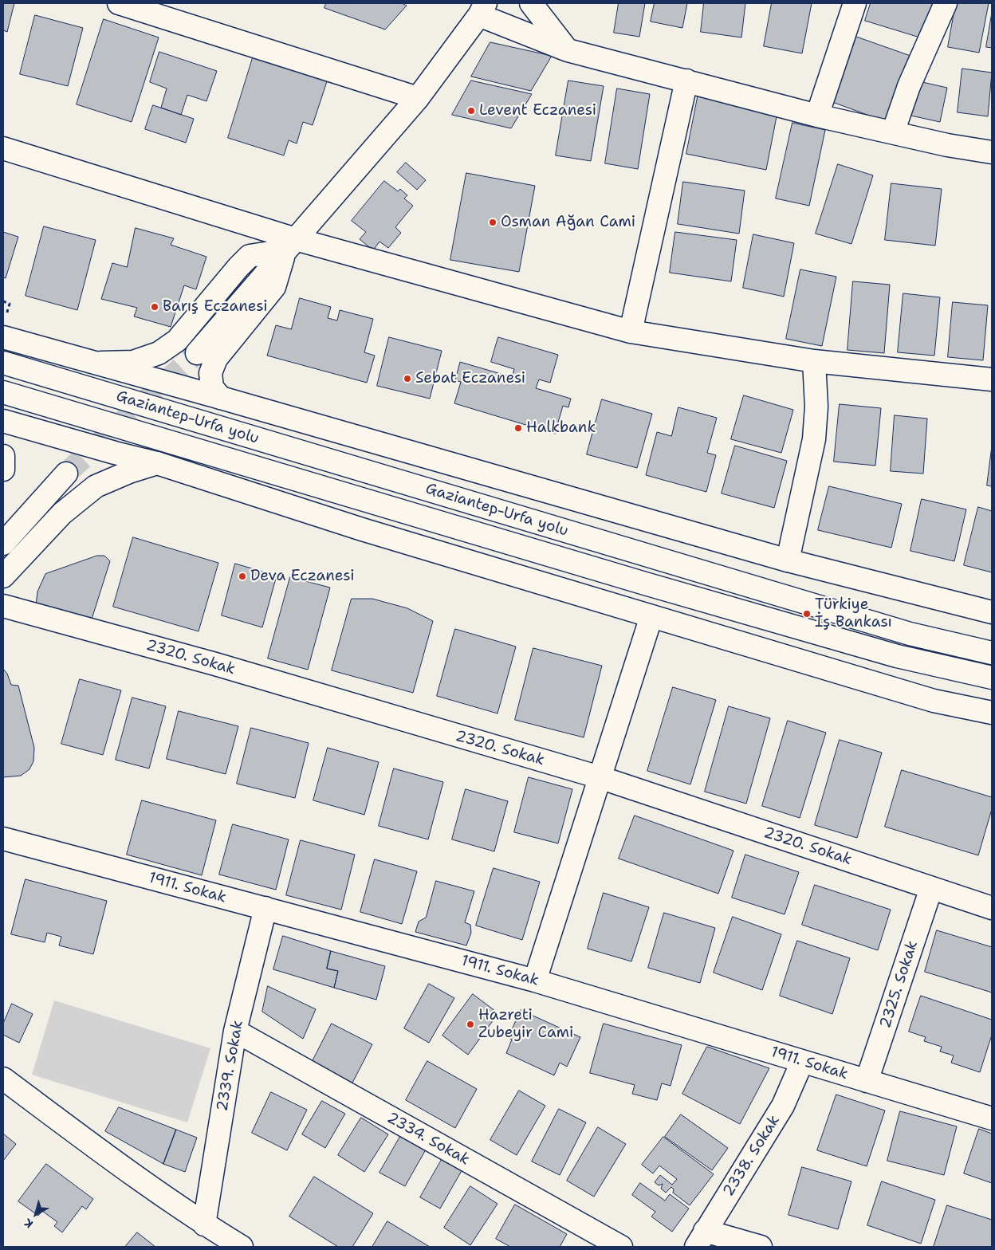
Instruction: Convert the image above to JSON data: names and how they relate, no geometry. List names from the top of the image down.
{
  "streets": {
    "main road": [
      "Gaziantep-Urfa yolu",
      "2320. Sokak",
      "1911. Sokak",
      "2325. Sokak",
      "2339. Sokak",
      "2334. Sokak",
      "2338. Sokak"
    ]
  },
  "crossings": [
    ["2320. Sokak", "2325. Sokak"],
    ["1911. Sokak", "2325. Sokak"],
    ["1911. Sokak", "2339. Sokak"],
    ["1911. Sokak", "2338. Sokak"],
    ["2339. Sokak", "2334. Sokak"]
  ],
  "places": [
    "Levent Eczanesi",
    "Osman Ağan Cami",
    "Barış Eczanesi",
    "Sebat Eczanesi",
    "Halkbank",
    "Deva Eczanesi",
    "Türkiye İş Bankası",
    "Hazreti Zubeyir Cami"
  ],
  "north": "bottom left"
}
